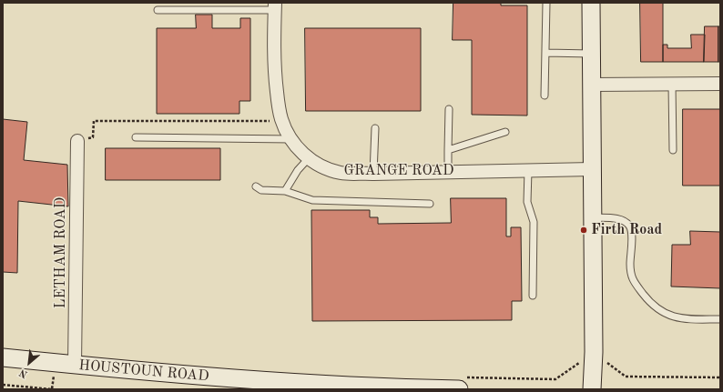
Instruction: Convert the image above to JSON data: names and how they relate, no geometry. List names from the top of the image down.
{
  "streets": {
    "street": ["GRANGE ROAD", "LETHAM ROAD", "HOUSTOUN ROAD"]
  },
  "crossings": [
    ["LETHAM ROAD", "HOUSTOUN ROAD"]
  ],
  "places": ["Firth Road"],
  "north": "bottom left"
}
